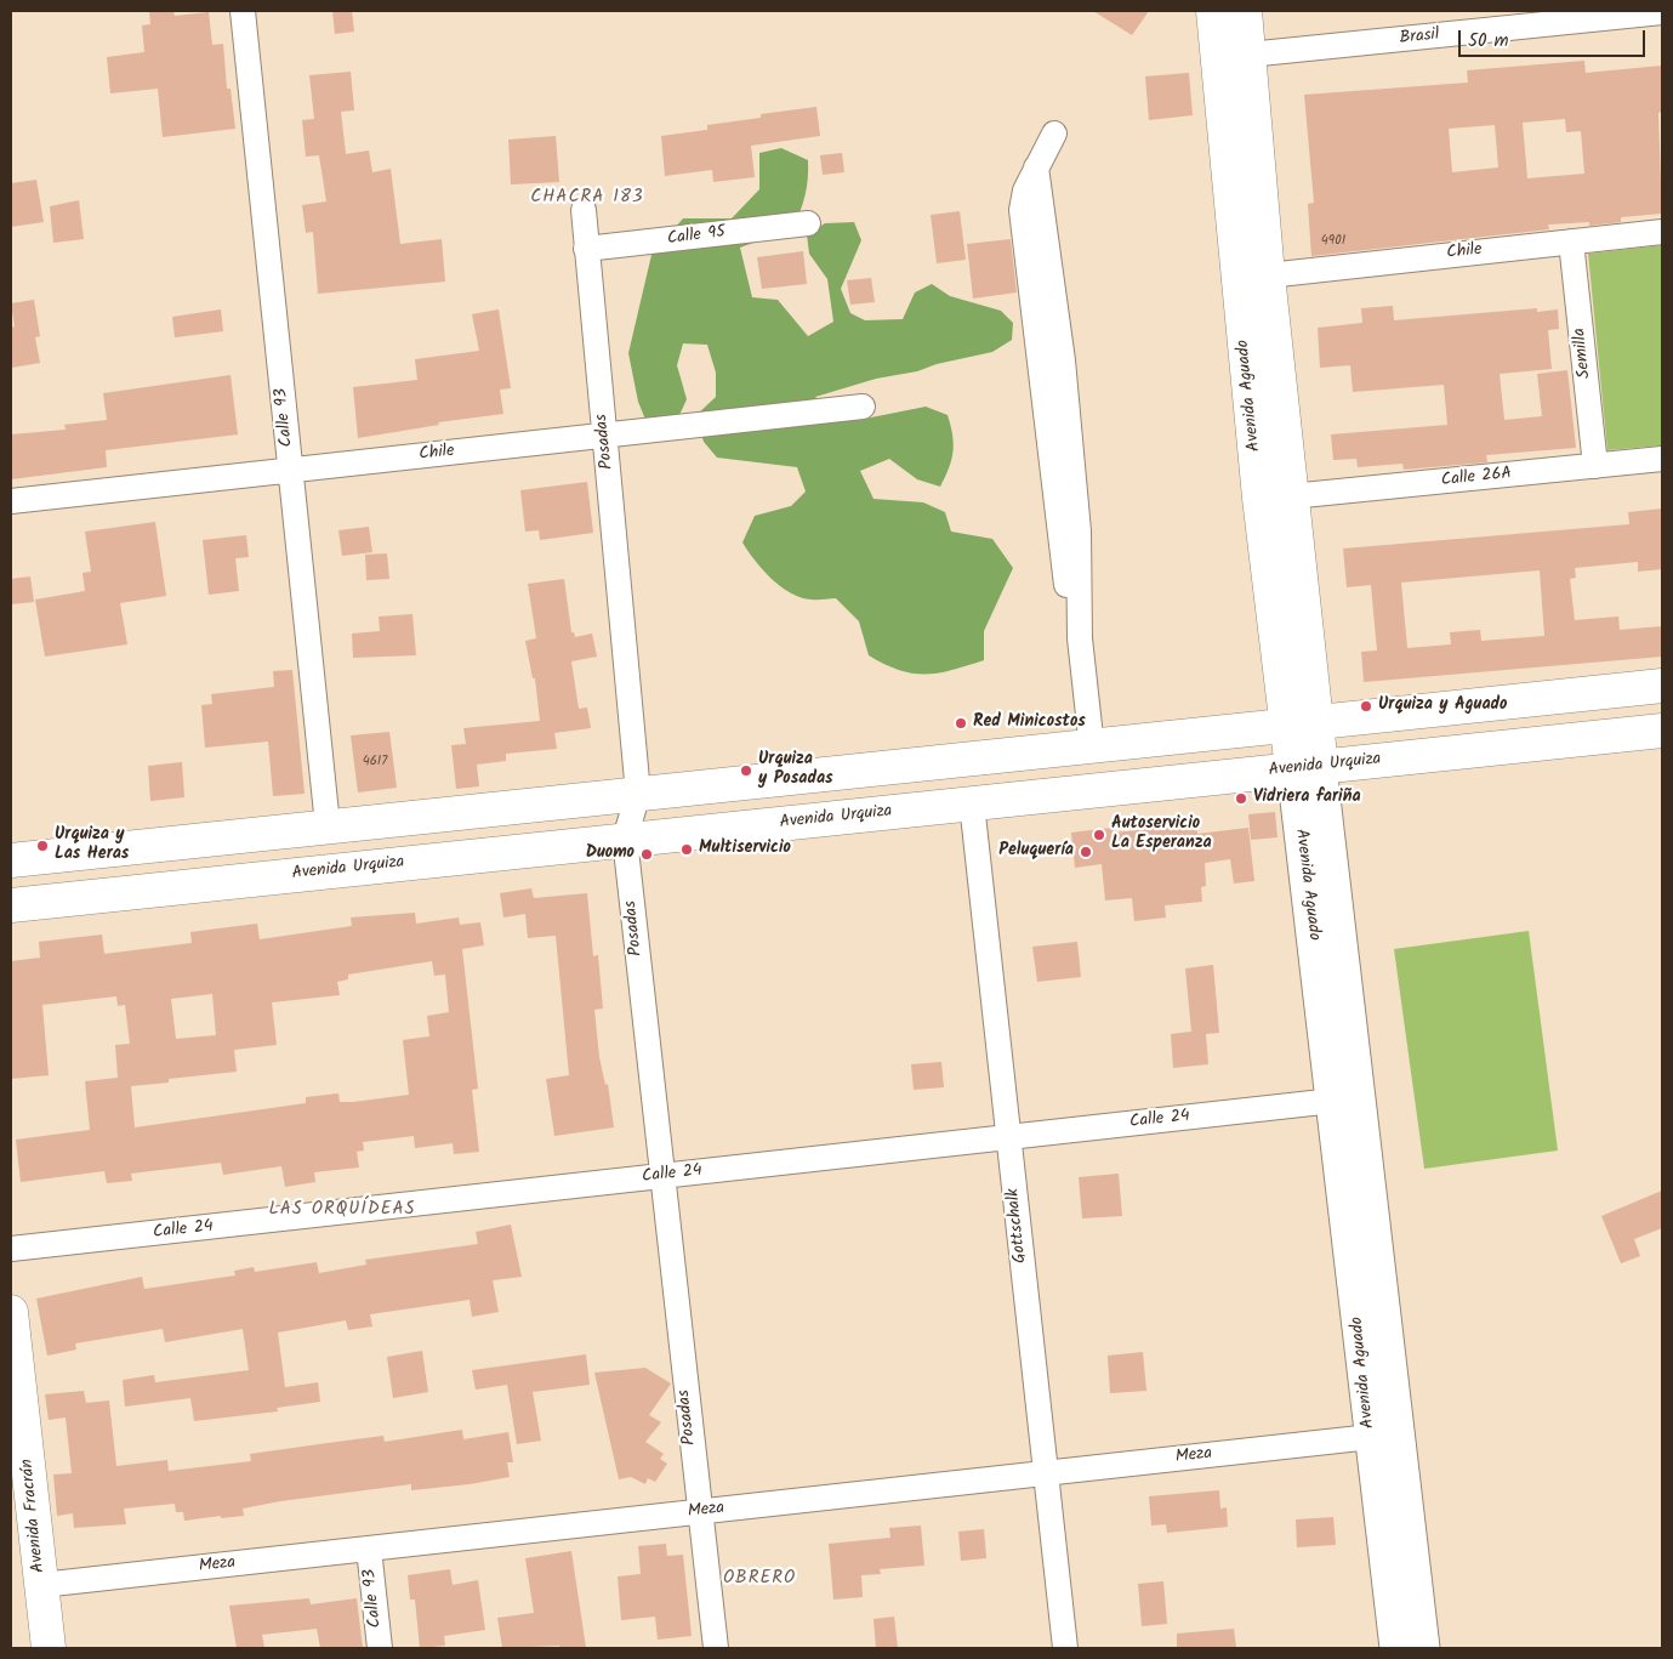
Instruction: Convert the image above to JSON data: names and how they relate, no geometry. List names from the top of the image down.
{
  "streets": {
    "main road": ["Avenida Aguado", "Avenida Urquiza", "Avenida Fracrán"],
    "street": [
      "Brasil",
      "Calle 95",
      "Chile",
      "Semilla",
      "Calle 93",
      "Posadas",
      "Calle 26A",
      "Calle 24",
      "Gottschalk",
      "Meza"
    ]
  },
  "crossings": [
    ["Brasil", "Avenida Aguado"],
    ["Calle 95", "Posadas"],
    ["Chile", "Semilla"],
    ["Chile", "Avenida Aguado"],
    ["Chile", "Calle 93"],
    ["Chile", "Posadas"],
    ["Semilla", "Calle 26A"],
    ["Avenida Aguado", "Calle 26A"],
    ["Avenida Aguado", "Avenida Urquiza"],
    ["Avenida Aguado", "Calle 24"],
    ["Avenida Aguado", "Meza"],
    ["Calle 93", "Meza"],
    ["Posadas", "Avenida Urquiza"],
    ["Posadas", "Calle 24"],
    ["Posadas", "Meza"],
    ["Avenida Urquiza", "Gottschalk"],
    ["Calle 24", "Gottschalk"],
    ["Gottschalk", "Meza"],
    ["Meza", "Avenida Fracrán"]
  ],
  "districts": ["CHACRA 183", "LAS ORQUÍDEAS", "OBRERO"],
  "places": [
    "Urquiza y Aguado",
    "Red Minicostos",
    "Urquiza y Posadas",
    "Vidriera fariña",
    "Autoservicio La Esperanza",
    "Urquiza y Las Heras",
    "Multiservicio",
    "Peluquería",
    "Duomo"
  ],
  "house_numbers": ["4901", "4617"],
  "scale_bar": "50 m"
}
